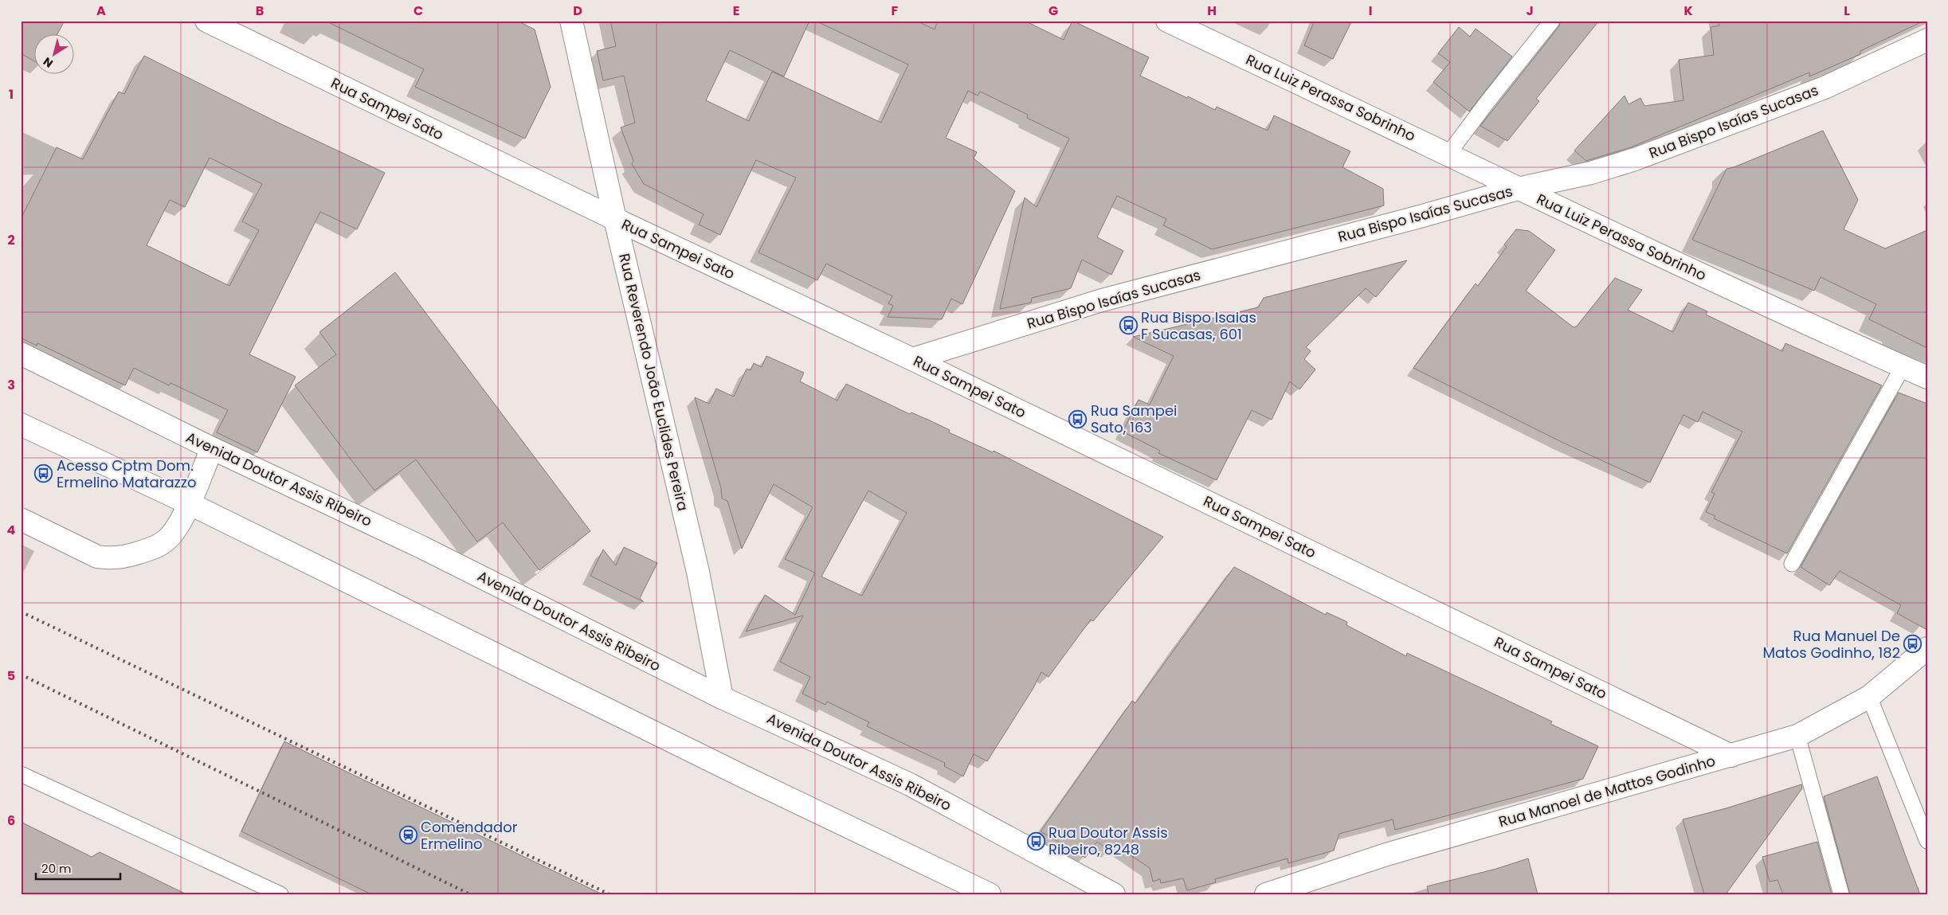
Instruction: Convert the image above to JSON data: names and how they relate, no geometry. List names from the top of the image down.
{
  "streets": {
    "street": [
      "Rua Luiz Perassa Sobrinho",
      "Rua Sampei Sato",
      "Rua Bispo Isaías Sucasas",
      "Rua Reverendo João Euclides Pereira",
      "Avenida Doutor Assis Ribeiro",
      "Rua Manoel de Mattos Godinho"
    ]
  },
  "crossings": [
    ["Rua Luiz Perassa Sobrinho", "Rua Bispo Isaías Sucasas"],
    ["Rua Sampei Sato", "Rua Bispo Isaías Sucasas"],
    ["Rua Sampei Sato", "Rua Reverendo João Euclides Pereira"],
    ["Rua Sampei Sato", "Rua Manoel de Mattos Godinho"],
    ["Rua Reverendo João Euclides Pereira", "Avenida Doutor Assis Ribeiro"]
  ],
  "places": {
    "bus stop": [
      "Rua Bispo Isaias F Sucasas, 601",
      "Rua Sampei Sato, 163",
      "Acesso Cptm Dom. Ermelino Matarazzo",
      "Rua Manuel De Matos Godinho, 182",
      "Rua Doutor Assis Ribeiro, 8248"
    ],
    "station": ["Comendador Ermelino"]
  },
  "scale_bar": "20 m",
  "north": "bottom left",
  "grid": {
    "columns": [
      "A",
      "B",
      "C",
      "D",
      "E",
      "F",
      "G",
      "H",
      "I",
      "J",
      "K",
      "L"
    ],
    "rows": [
      "1",
      "2",
      "3",
      "4",
      "5",
      "6"
    ]
  }
}
